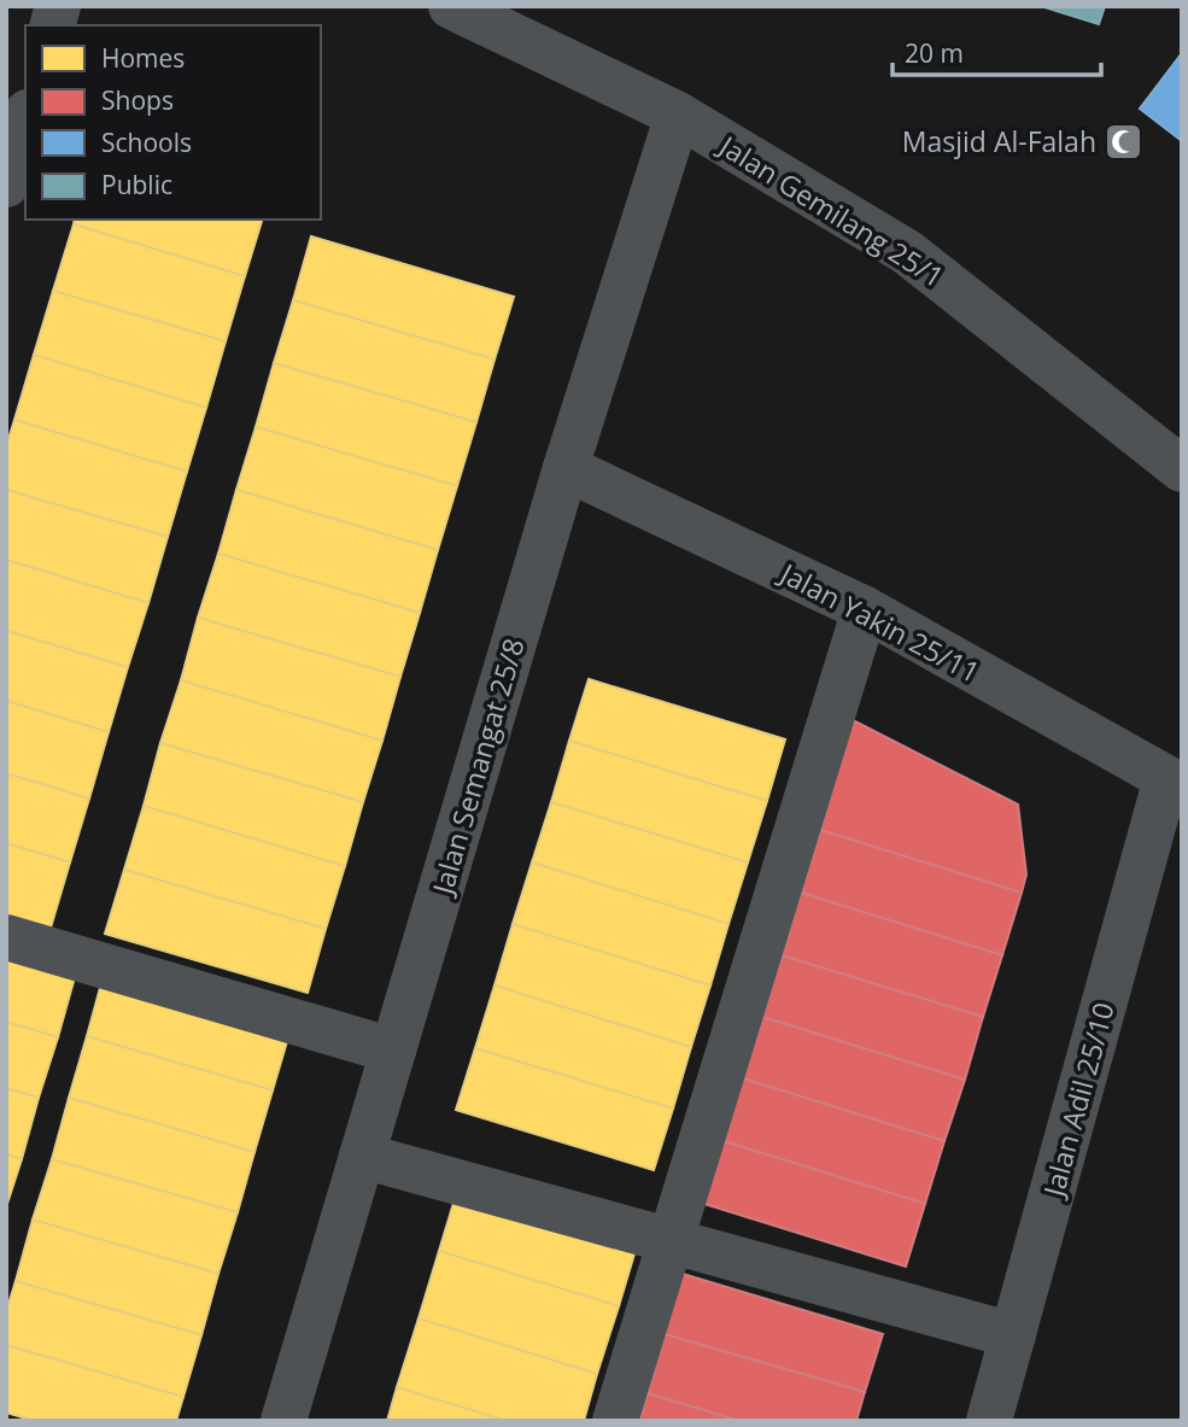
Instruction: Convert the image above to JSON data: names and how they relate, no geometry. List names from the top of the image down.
{
  "streets": {
    "street": [
      "Jalan Gemilang 25/1",
      "Jalan Yakin 25/11",
      "Jalan Semangat 25/8",
      "Jalan Adil 25/10"
    ]
  },
  "crossings": [
    ["Jalan Gemilang 25/1", "Jalan Semangat 25/8"],
    ["Jalan Yakin 25/11", "Jalan Semangat 25/8"],
    ["Jalan Yakin 25/11", "Jalan Adil 25/10"]
  ],
  "places": {
    "mosque": ["Masjid Al-Falah"]
  },
  "legend": [
    "Homes",
    "Shops",
    "Schools",
    "Public"
  ],
  "scale_bar": "20 m"
}
